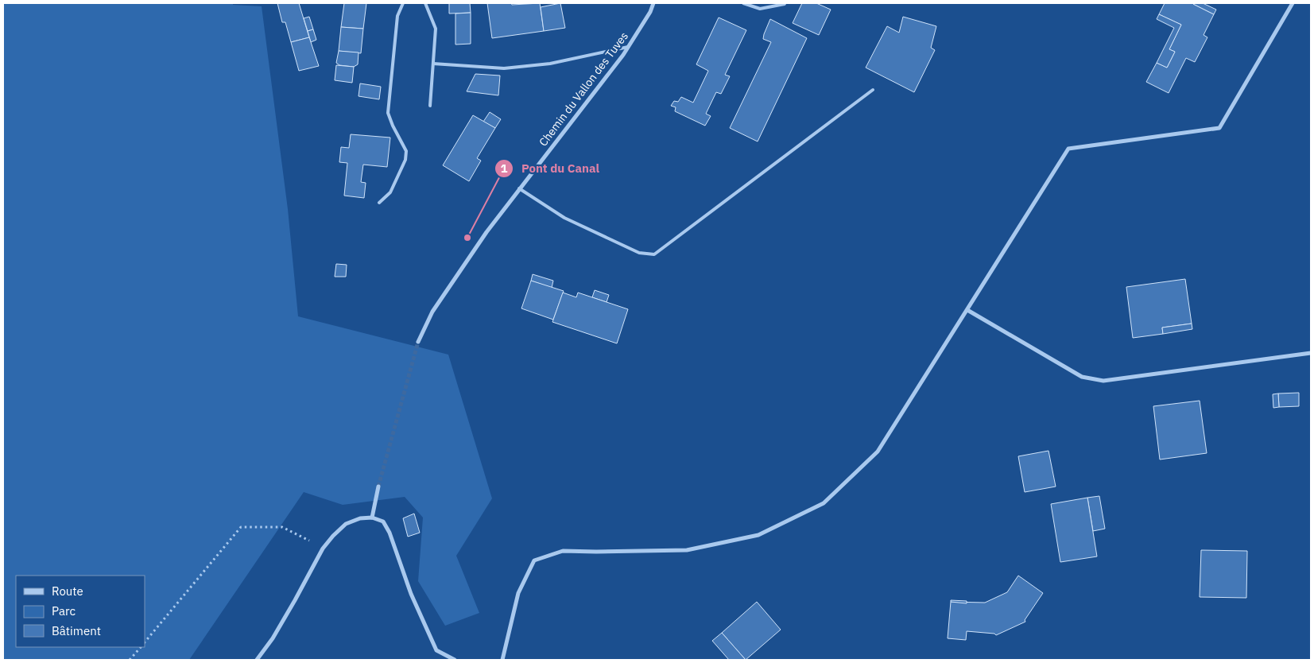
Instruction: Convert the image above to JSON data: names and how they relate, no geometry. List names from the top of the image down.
{
  "streets": {
    "street": ["Chemin du Vallon des Tuves"]
  },
  "places": ["Pont du Canal"],
  "legend": ["Route", "Parc", "Bâtiment"]
}
